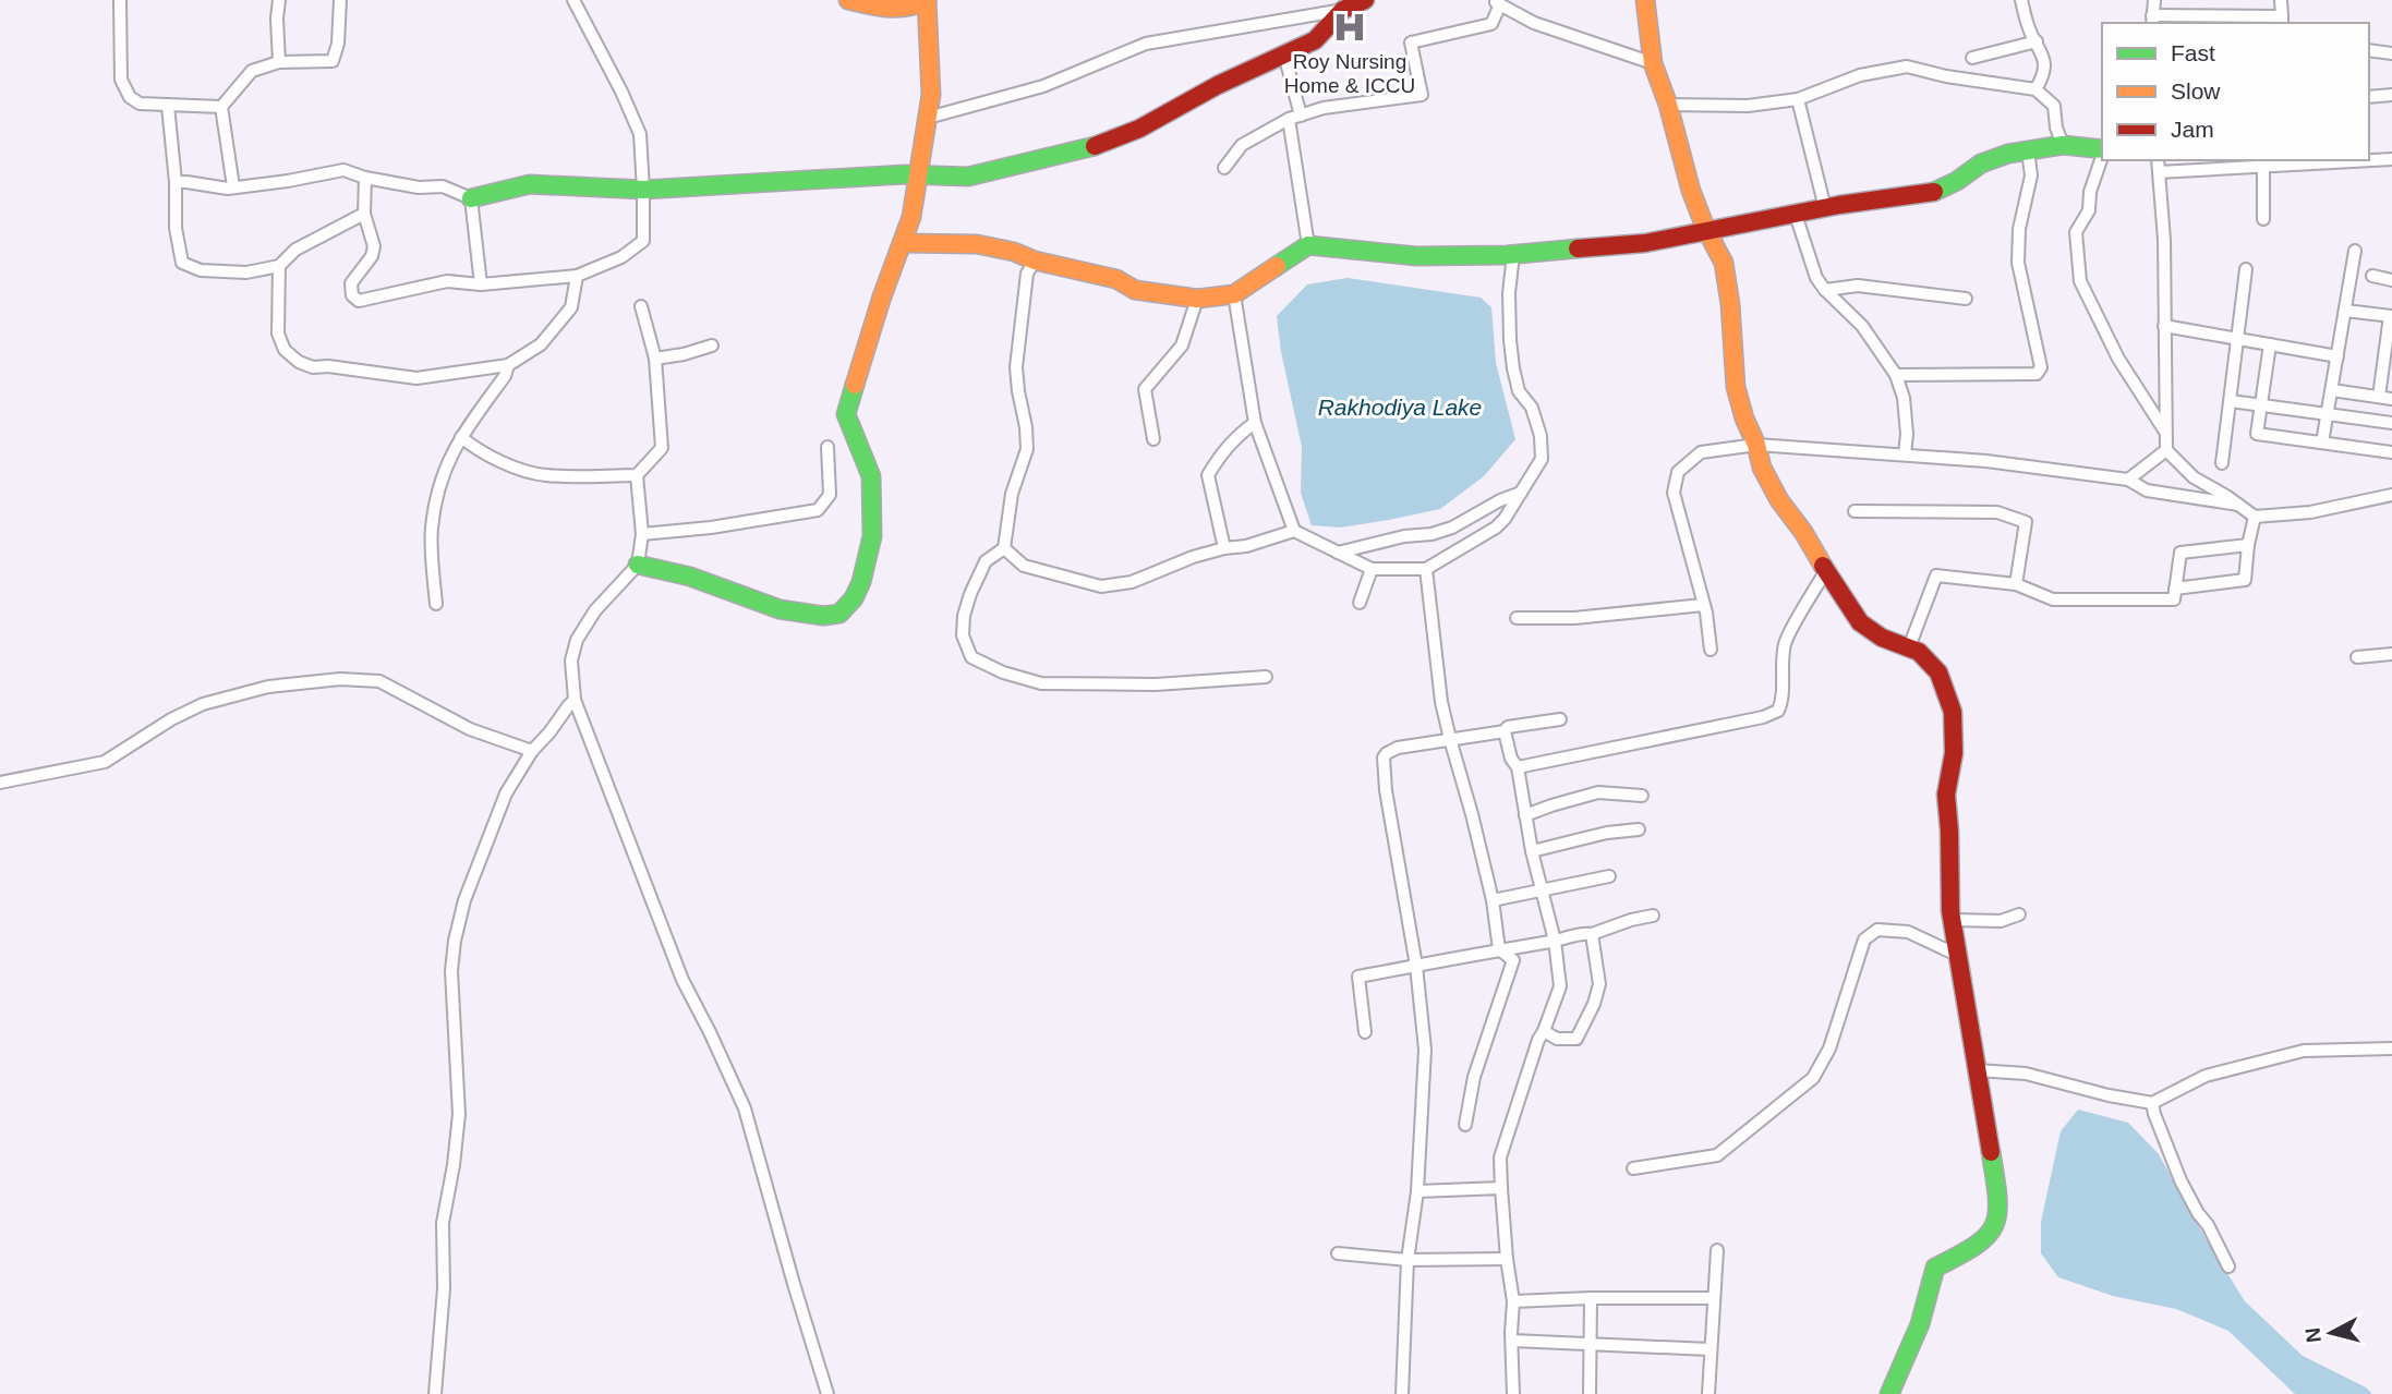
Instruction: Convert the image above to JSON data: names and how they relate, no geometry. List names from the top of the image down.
{
  "water": ["Rakhodiya Lake"],
  "places": {
    "hospital": ["Roy Nursing Home & ICCU"]
  },
  "legend": ["Fast", "Slow", "Jam"],
  "north": "left"
}
